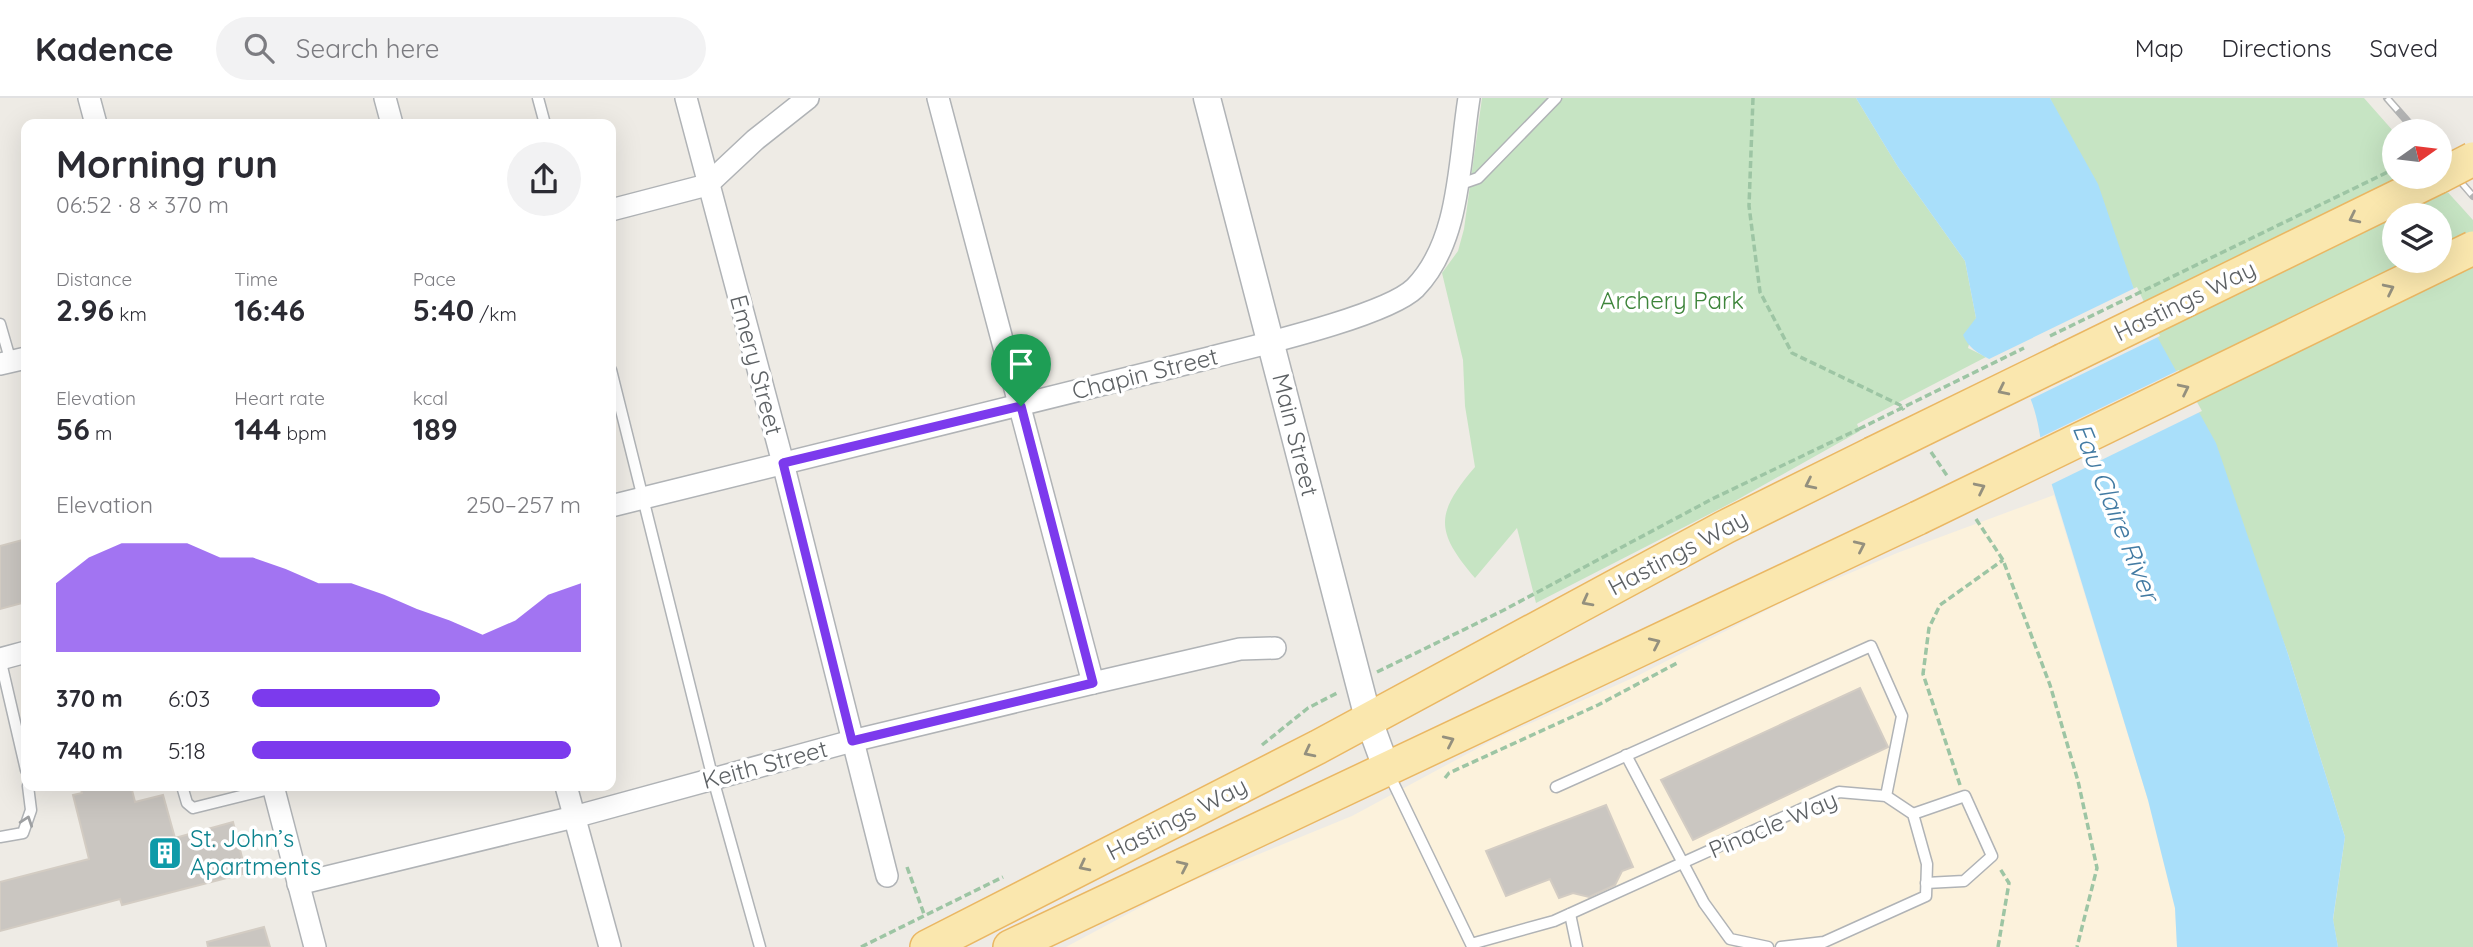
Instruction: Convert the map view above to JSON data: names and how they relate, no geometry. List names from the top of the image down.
{
  "streets": {
    "main road": ["Hastings Way"],
    "street": [
      "Emery Street",
      "Chapin Street",
      "Main Street",
      "Keith Street"
    ],
    "lane": ["Pinacle Way"]
  },
  "crossings": [
    ["Hastings Way", "Main Street"],
    ["Hastings Way", "Pinacle Way"],
    ["Emery Street", "Chapin Street"],
    ["Emery Street", "Keith Street"],
    ["Chapin Street", "Main Street"],
    ["Main Street", "Pinacle Way"]
  ],
  "water": ["Eau Claire River"],
  "parks": ["Archery Park"],
  "places": {
    "building": ["St. John’s Apartments"]
  },
  "north": "right",
  "page": {
    "header": "Kadence",
    "search": "Search here",
    "nav": ["Map", "Directions", "Saved"],
    "heading": ["Morning run", "06:52 · 8 × 370 m"],
    "stats": [
      ["Distance", "2.96 km"],
      ["Time", "16:46"],
      ["Pace", "5:40 /km"],
      ["Elevation", "56 m"],
      ["Heart rate", "144 bpm"],
      ["kcal", "189"]
    ],
    "chart": ["Elevation", "250–257 m"],
    "list": [
      {
        "name": "370 m",
        "note": "6:03"
      },
      {
        "name": "740 m",
        "note": "5:18"
      }
    ]
  }
}
